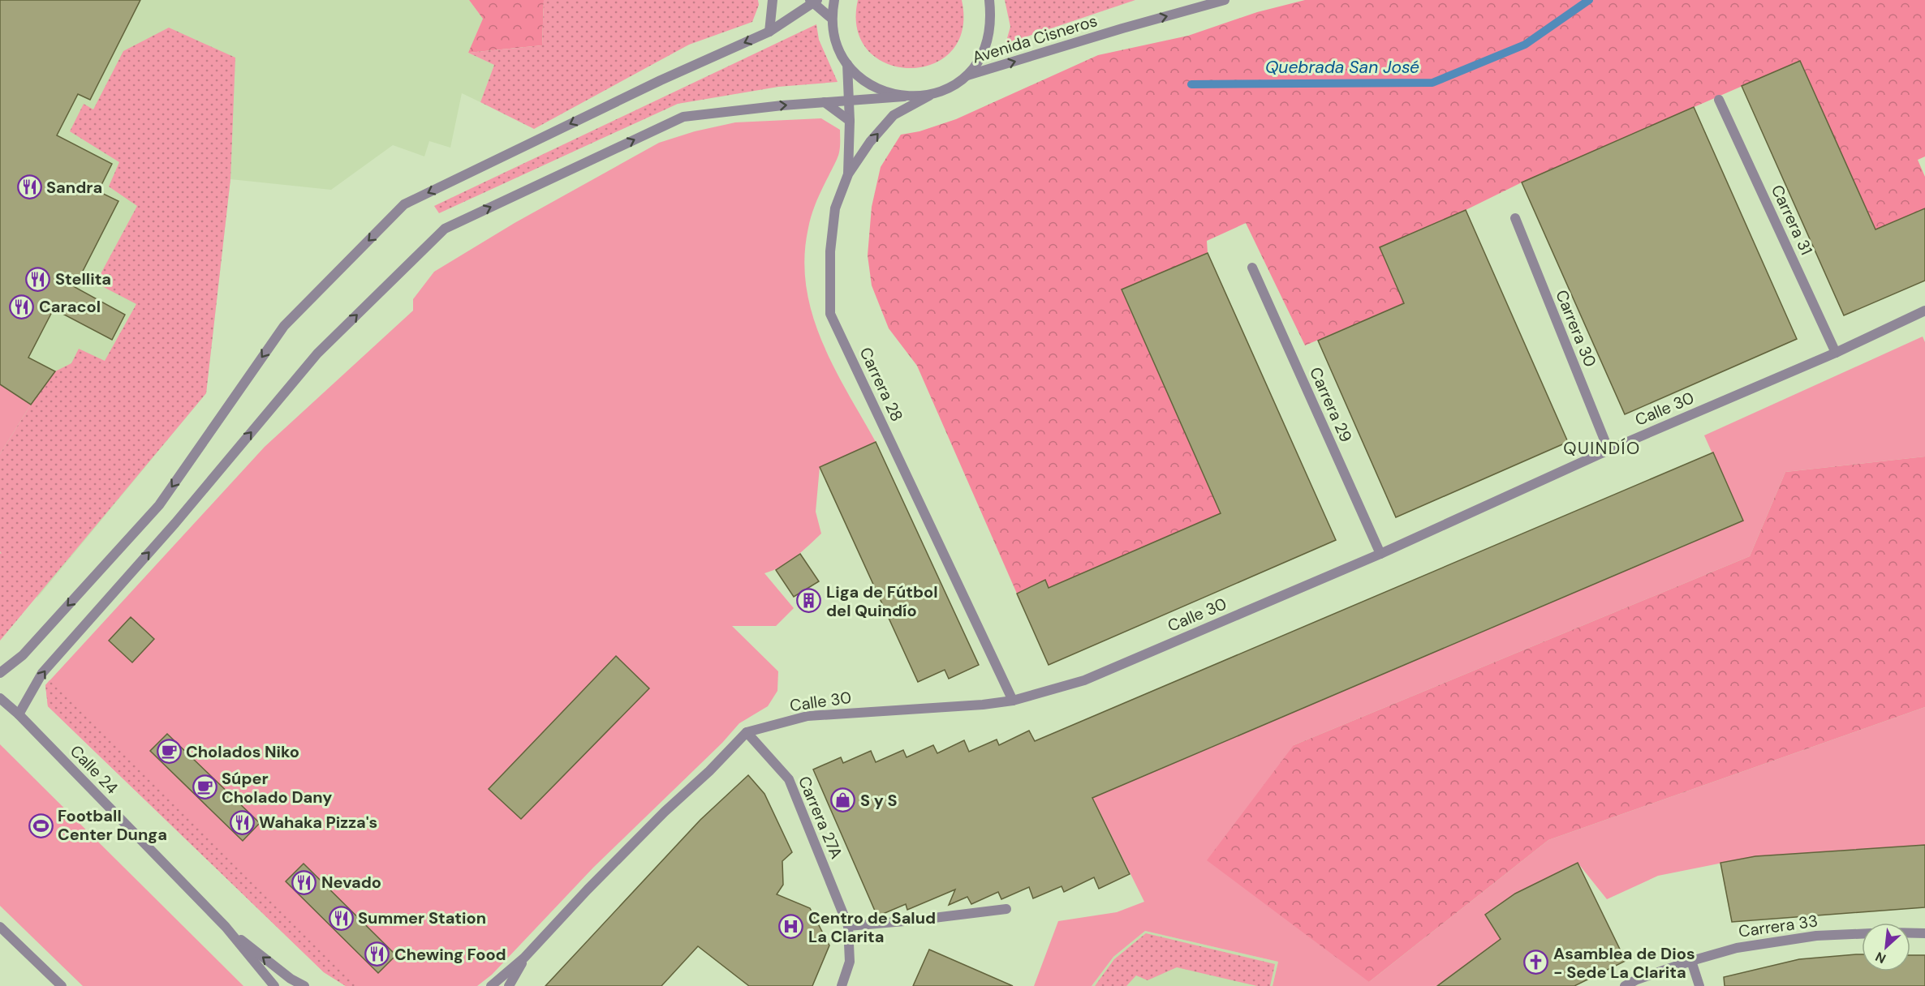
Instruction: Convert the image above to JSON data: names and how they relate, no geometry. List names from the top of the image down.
{
  "streets": {
    "street": [
      "Avenida Cisneros",
      "Carrera 31",
      "Carrera 30",
      "Carrera 28",
      "Carrera 29",
      "Calle 30",
      "Calle 24",
      "Carrera 27A",
      "Carrera 33"
    ]
  },
  "crossings": [
    ["Avenida Cisneros", "Carrera 28"],
    ["Carrera 31", "Calle 30"],
    ["Carrera 30", "Calle 30"],
    ["Carrera 28", "Calle 30"],
    ["Carrera 29", "Calle 30"],
    ["Calle 30", "Carrera 27A"]
  ],
  "one_way": ["Avenida Cisneros"],
  "districts": ["QUINDÍO"],
  "water": ["Quebrada San José"],
  "places": {
    "restaurant": [
      "Sandra",
      "Stellita",
      "Caracol",
      "Wahaka Pizza's",
      "Nevado",
      "Summer Station",
      "Chewing Food"
    ],
    "building": ["Liga de Fútbol del Quindío"],
    "cafe": ["Cholados Niko", "Súper Cholado Dany"],
    "shop": ["S y S"],
    "sports": ["Football Center Dunga"],
    "hospital": ["Centro de Salud La Clarita"],
    "church": ["Asamblea de Dios - Sede La Clarita"]
  },
  "north": "bottom left"
}
